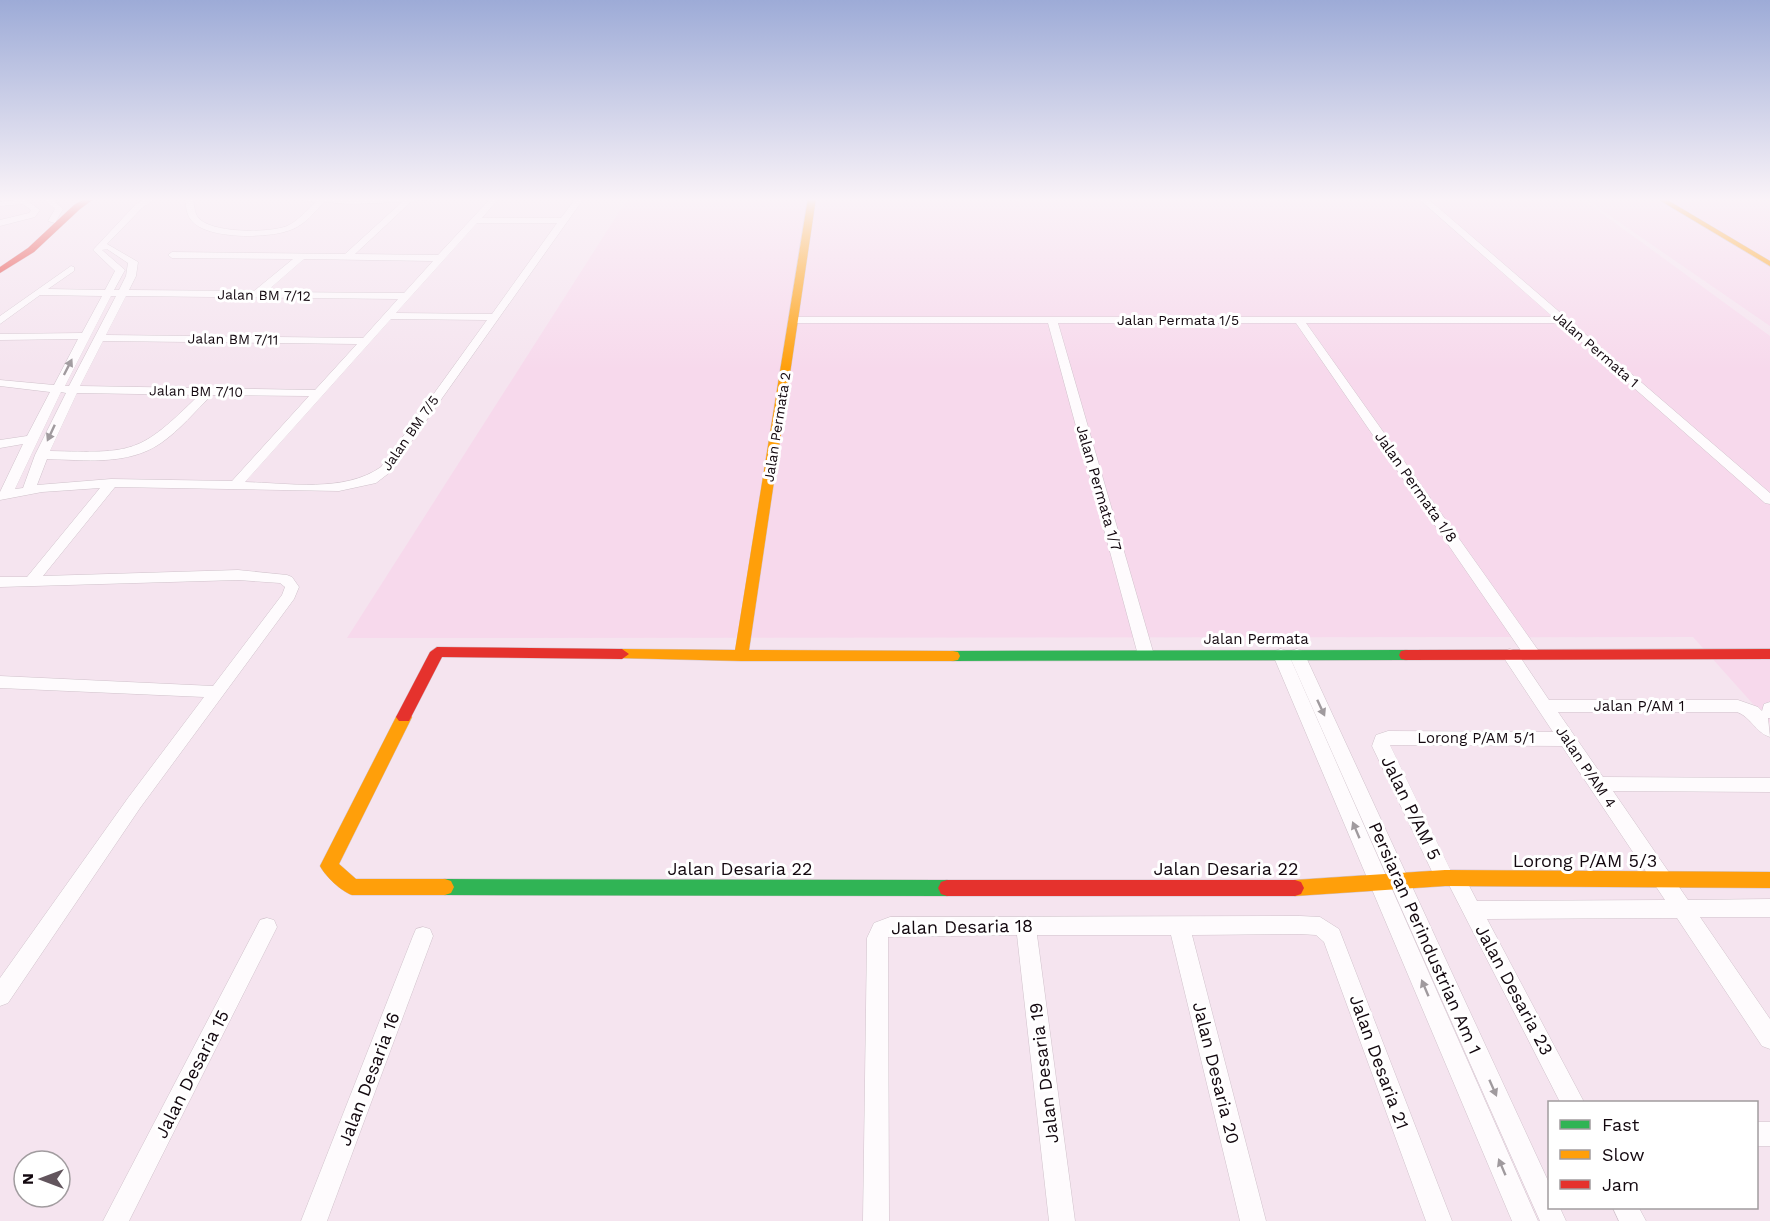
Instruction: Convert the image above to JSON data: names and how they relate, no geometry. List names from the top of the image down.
{
  "streets": {
    "street": [
      "Jalan BM 7/12",
      "Jalan Permata 1/5",
      "Jalan BM 7/11",
      "Jalan Permata 1",
      "Jalan BM 7/10",
      "Jalan Permata 2",
      "Jalan BM 7/5",
      "Jalan Permata 1/8",
      "Jalan Permata 1/7",
      "Jalan Permata",
      "Jalan P/AM 1",
      "Lorong P/AM 5/1",
      "Jalan P/AM 4",
      "Jalan P/AM 5",
      "Lorong P/AM 5/3",
      "Jalan Desaria 22",
      "Jalan Desaria 18",
      "Persiaran Perindustrian Am 1",
      "Jalan Desaria 23",
      "Jalan Desaria 21",
      "Jalan Desaria 19",
      "Jalan Desaria 20",
      "Jalan Desaria 15",
      "Jalan Desaria 16"
    ]
  },
  "crossings": [
    ["Jalan Permata 1/5", "Jalan Permata 1"],
    ["Jalan Permata 1/5", "Jalan Permata 2"],
    ["Jalan Permata 1/5", "Jalan Permata 1/8"],
    ["Jalan Permata 1/5", "Jalan Permata 1/7"],
    ["Jalan Permata 2", "Jalan Permata"],
    ["Jalan Permata 1/8", "Jalan Permata"],
    ["Jalan Permata 1/7", "Jalan Permata"],
    ["Jalan Permata", "Jalan P/AM 4"],
    ["Jalan Permata", "Jalan Desaria 22"],
    ["Jalan Permata", "Persiaran Perindustrian Am 1"],
    ["Jalan P/AM 1", "Jalan P/AM 4"],
    ["Lorong P/AM 5/1", "Jalan P/AM 4"],
    ["Lorong P/AM 5/1", "Jalan P/AM 5"],
    ["Jalan P/AM 4", "Lorong P/AM 5/3"],
    ["Jalan P/AM 5", "Lorong P/AM 5/3"],
    ["Jalan P/AM 5", "Jalan Desaria 23"],
    ["Lorong P/AM 5/3", "Jalan Desaria 22"],
    ["Lorong P/AM 5/3", "Persiaran Perindustrian Am 1"],
    ["Lorong P/AM 5/3", "Jalan Desaria 23"],
    ["Jalan Desaria 22", "Persiaran Perindustrian Am 1"],
    ["Jalan Desaria 18", "Jalan Desaria 21"],
    ["Jalan Desaria 18", "Jalan Desaria 19"],
    ["Jalan Desaria 18", "Jalan Desaria 20"]
  ],
  "legend": ["Fast", "Slow", "Jam"],
  "north": "left"
}
